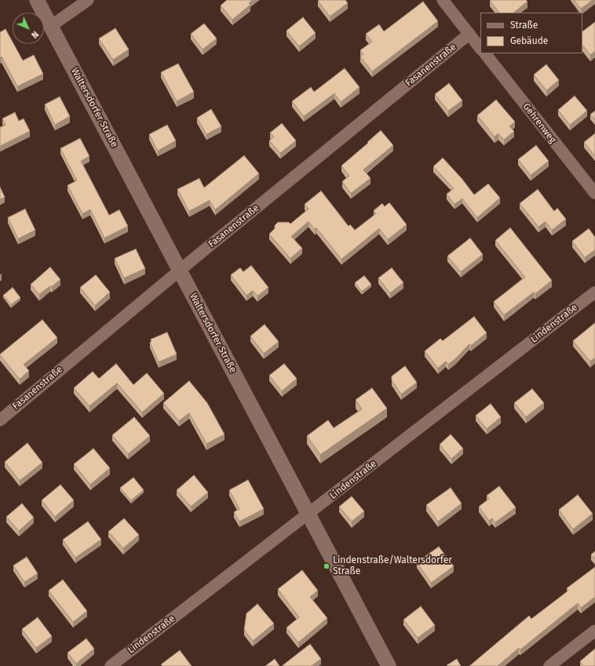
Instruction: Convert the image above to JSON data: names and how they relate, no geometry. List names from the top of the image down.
{
  "streets": {
    "street": [
      "Fasanenstraße",
      "Waltersdorfer Straße",
      "Gehrenweg",
      "Lindenstraße"
    ]
  },
  "crossings": [
    ["Fasanenstraße", "Waltersdorfer Straße"],
    ["Waltersdorfer Straße", "Lindenstraße"]
  ],
  "places": ["Lindenstraße/Waltersdorfer Straße"],
  "legend": ["Straße", "Gebäude"],
  "north": "bottom right"
}
